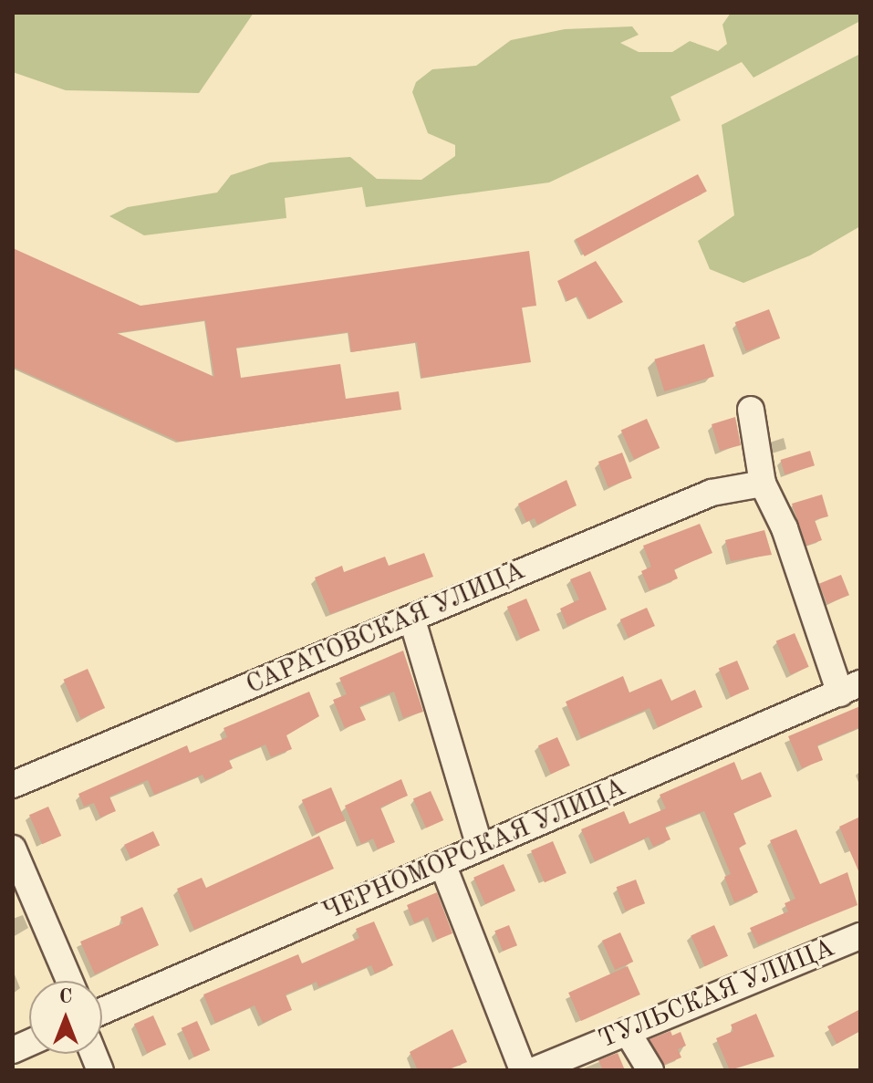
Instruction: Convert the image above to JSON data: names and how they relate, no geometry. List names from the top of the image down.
{
  "streets": {
    "street": ["САРАТОВСКАЯ УЛИЦА", "ЧЕРНОМОРСКАЯ УЛИЦА", "ТУЛЬСКАЯ УЛИЦА"]
  },
  "north": "top"
}
